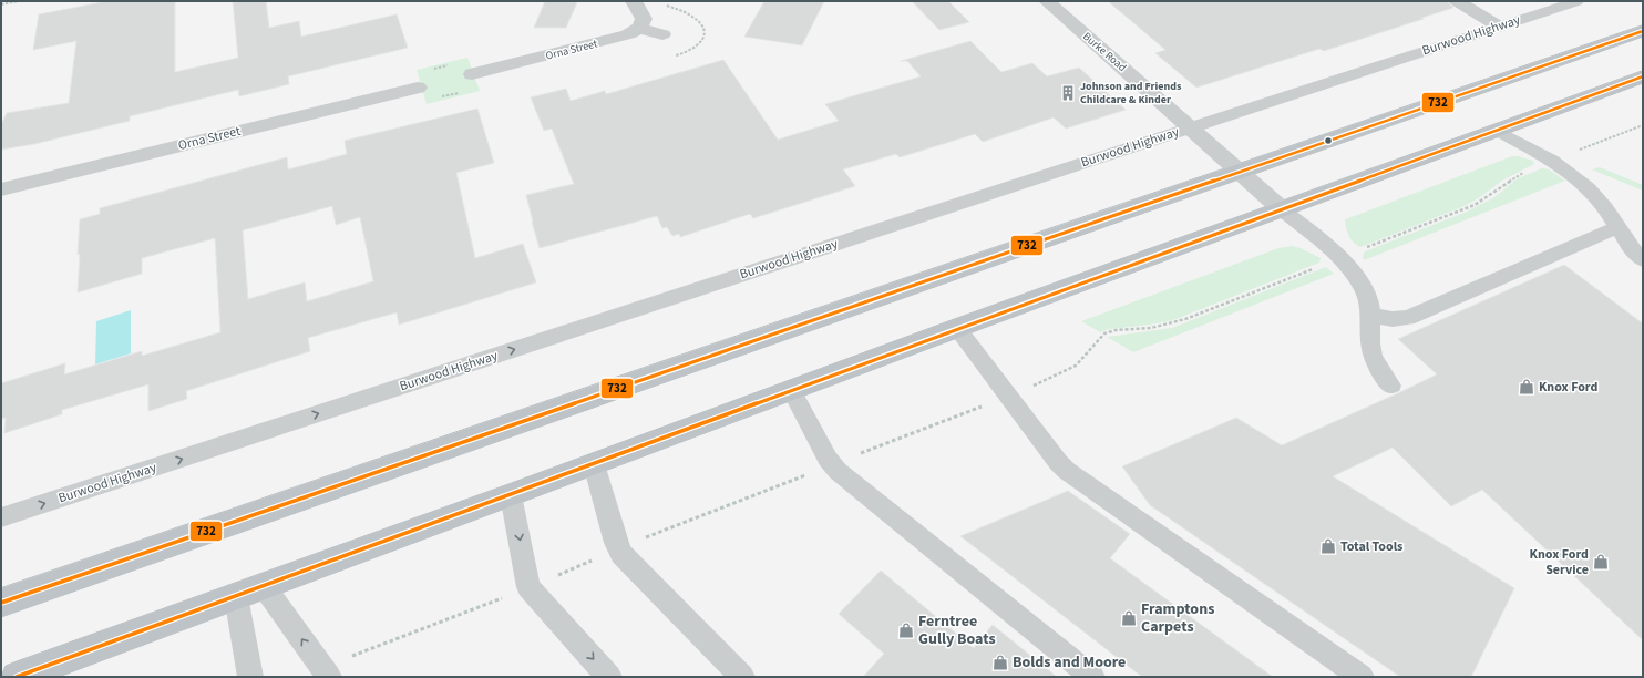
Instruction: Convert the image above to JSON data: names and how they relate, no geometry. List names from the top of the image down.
{
  "streets": {
    "street": ["Orna Street", "Burke Road"],
    "lane": ["Burwood Highway"]
  },
  "crossings": [
    ["Burwood Highway", "Burke Road"]
  ],
  "one_way": ["Burwood Highway"],
  "places": {
    "building": ["Johnson and Friends Childcare & Kinder"],
    "shop": [
      "Knox Ford",
      "Total Tools",
      "Knox Ford Service",
      "Framptons Carpets",
      "Ferntree Gully Boats",
      "Bolds and Moore"
    ]
  },
  "lines": ["transit line 732"]
}
